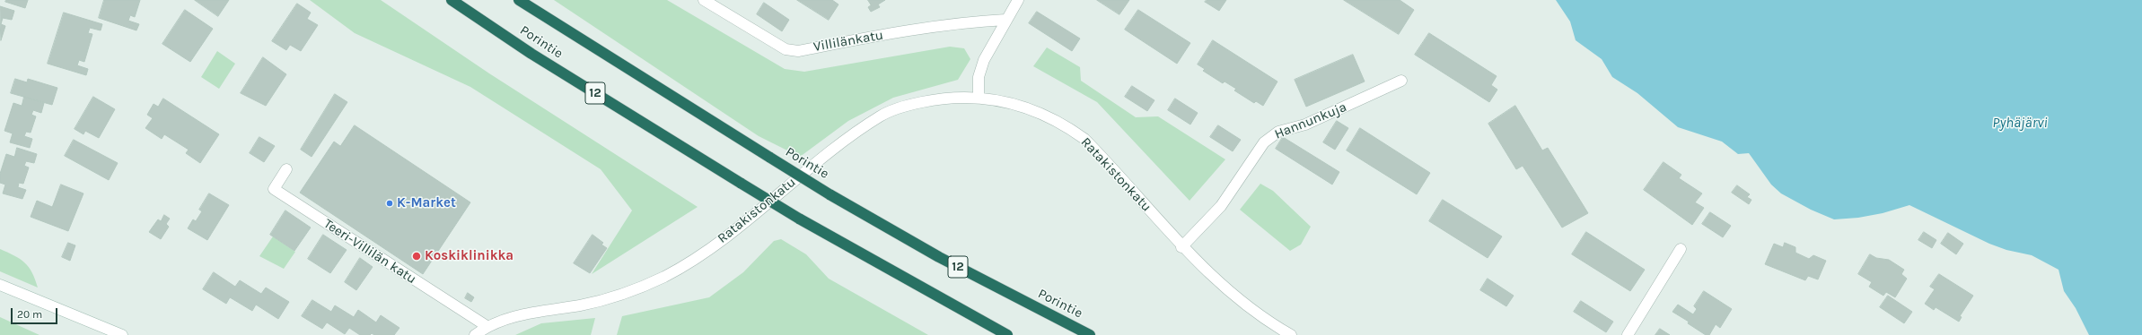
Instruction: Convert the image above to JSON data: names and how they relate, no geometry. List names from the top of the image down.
{
  "streets": {
    "highway": ["Porintie", "12"],
    "street": [
      "Villilänkatu",
      "Hannunkuja",
      "Ratakistonkatu",
      "Teeri-Villilän katu"
    ]
  },
  "crossings": [
    ["Hannunkuja", "Ratakistonkatu"],
    ["Ratakistonkatu", "Teeri-Villilän katu"]
  ],
  "water": ["Pyhäjärvi"],
  "places": ["K-Market", "Koskiklinikka"],
  "scale_bar": "20 m"
}
